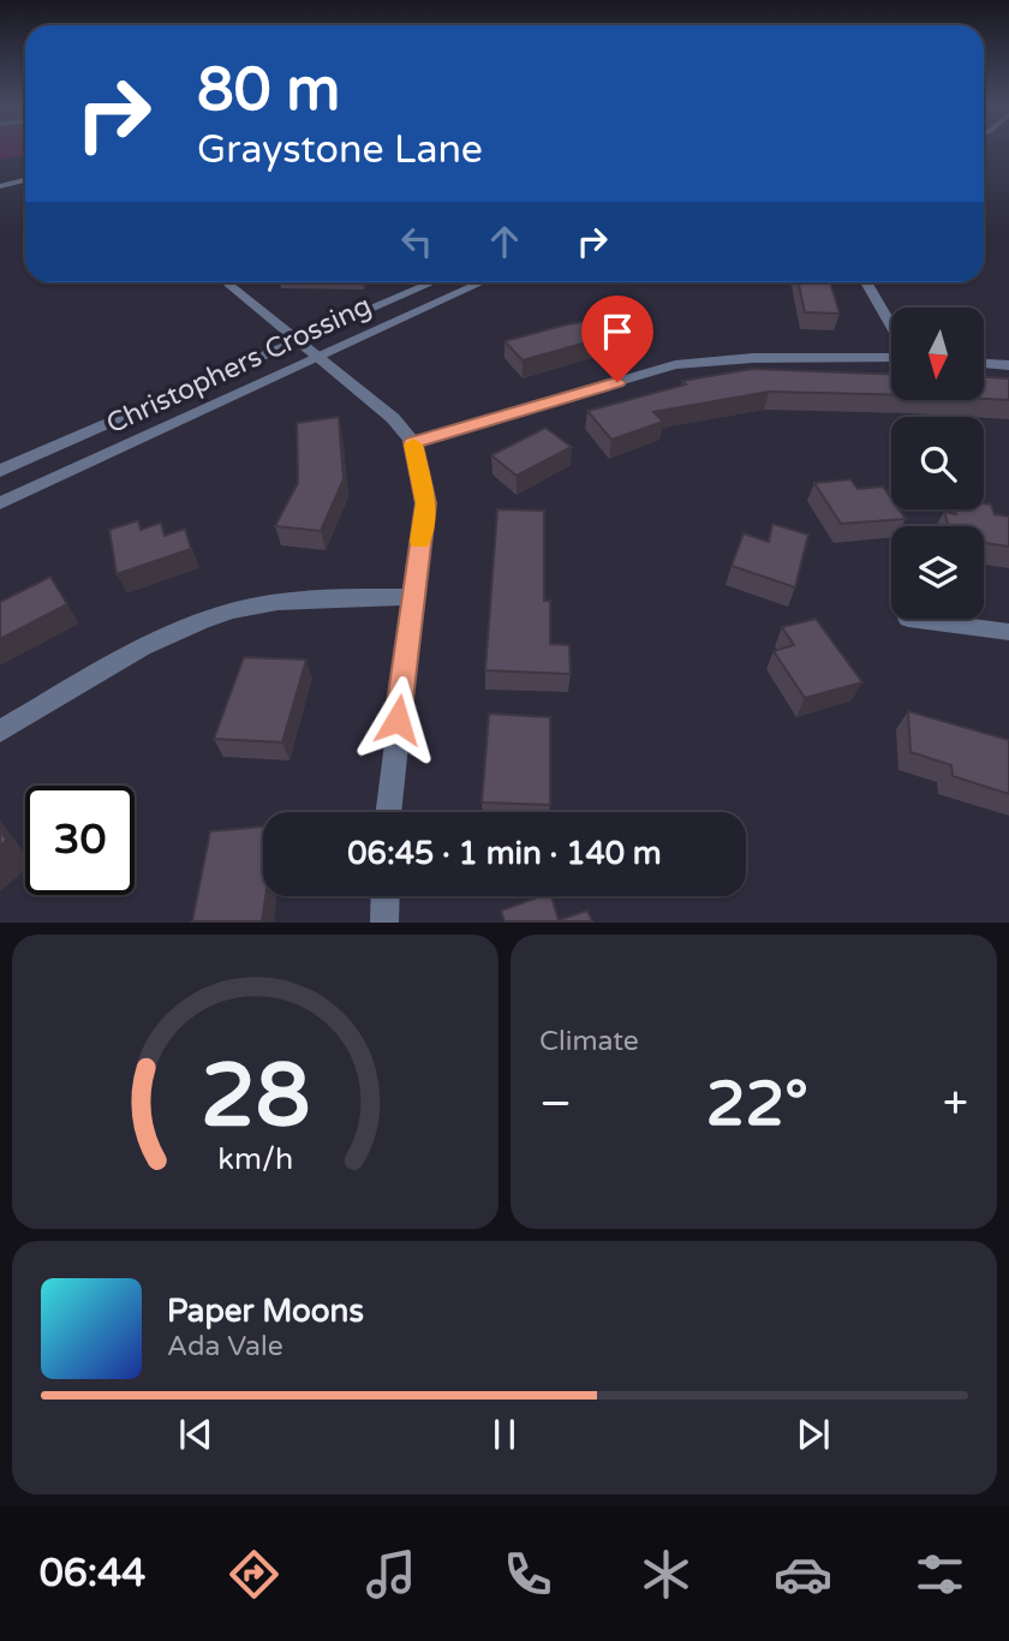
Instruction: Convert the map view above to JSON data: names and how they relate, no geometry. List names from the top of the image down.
{
  "streets": {
    "street": ["Christophers Crossing"]
  },
  "north": "bottom",
  "page": {
    "turn": ["80 m", "Graystone Lane"],
    "limit": "30",
    "trip": "06:45 · 1 min · 140 m",
    "tile": "Climate",
    "heat": ["−", "22°", "+"],
    "song": ["Paper Moons", "Ada Vale"],
    "tabs": "06:44",
    "gauge": ["28", "km/h"]
  }
}
